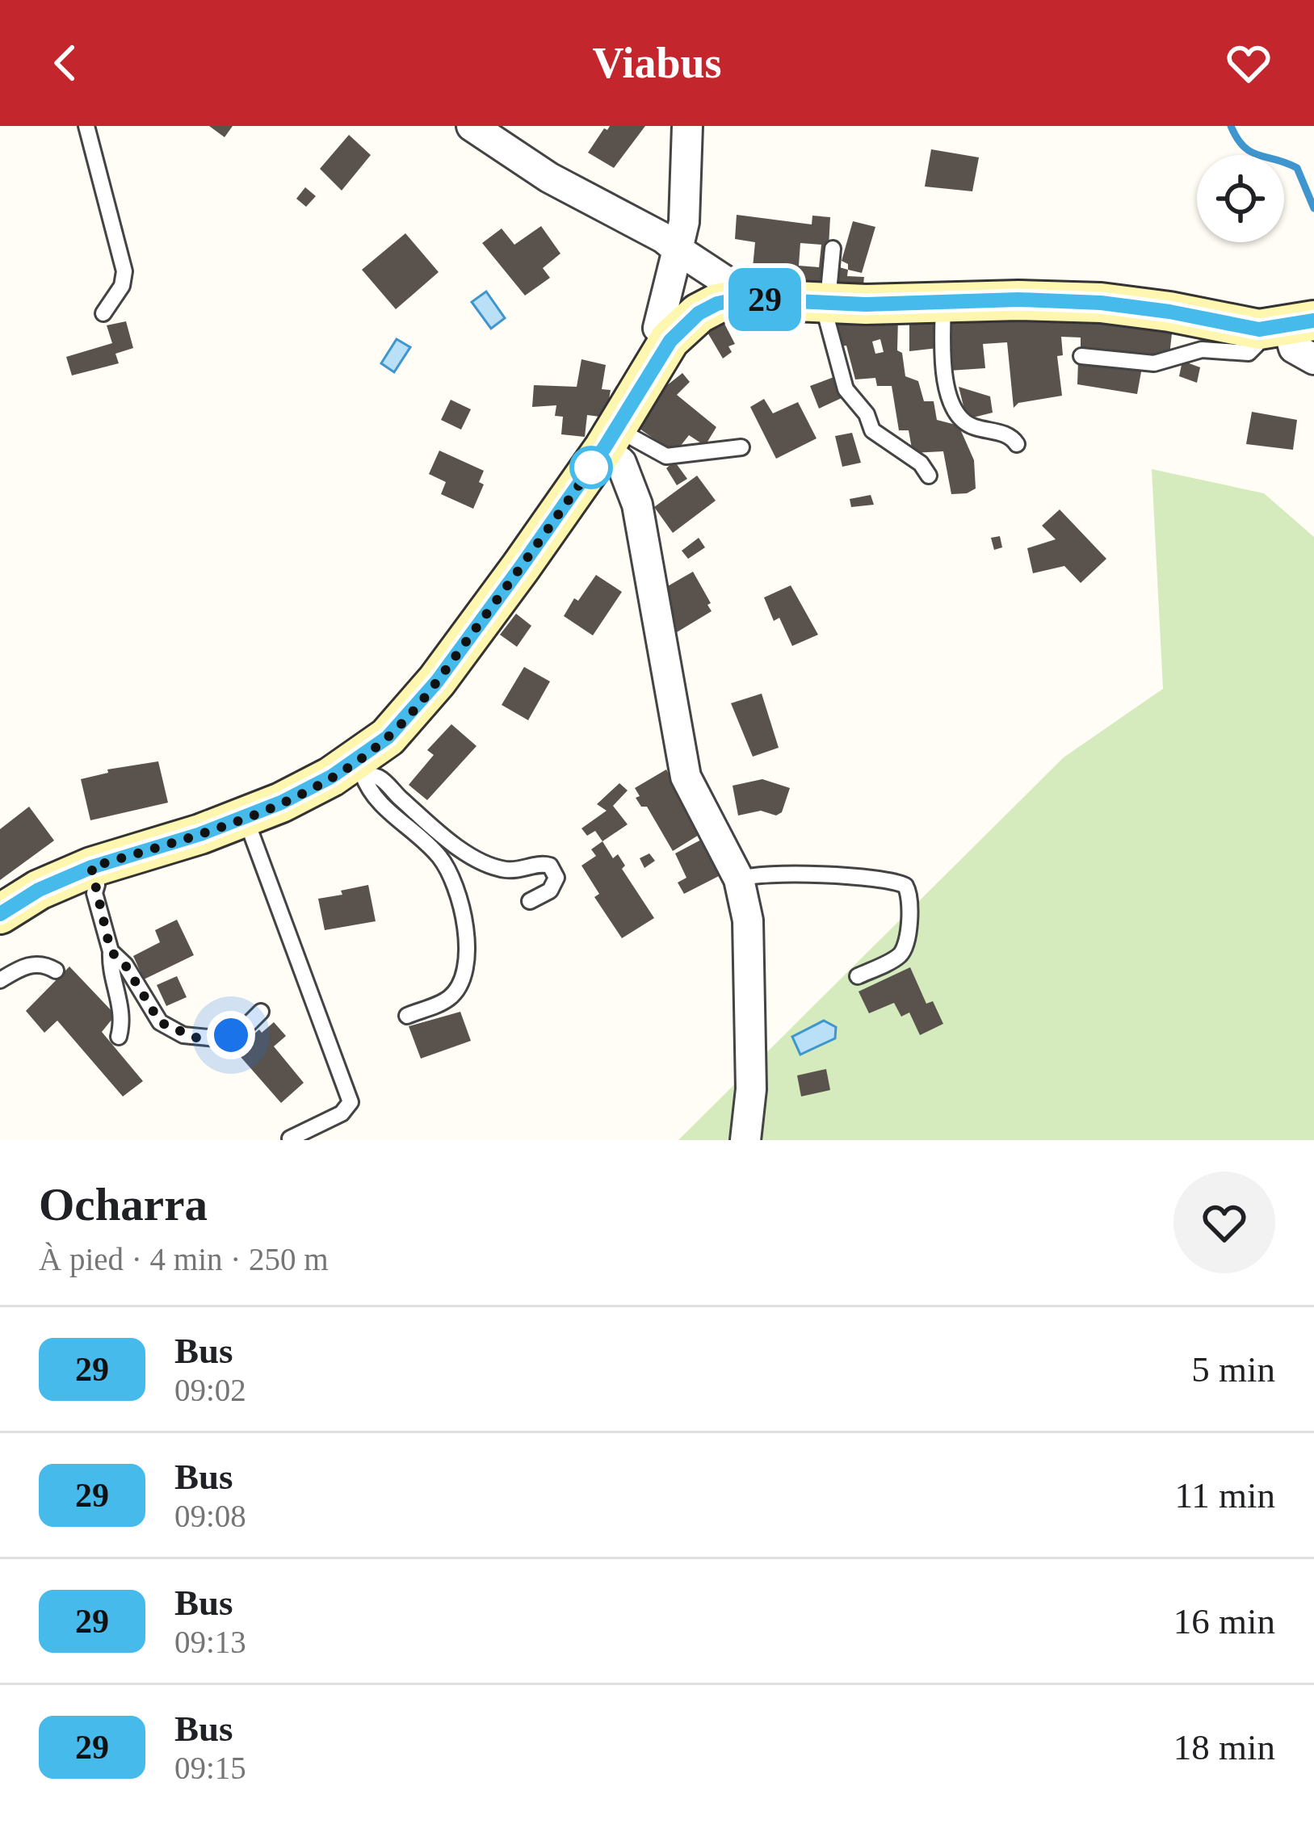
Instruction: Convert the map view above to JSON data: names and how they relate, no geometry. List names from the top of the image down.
{
  "lines": ["bus line 29"],
  "page": {
    "header": "Viabus",
    "on_map": "29",
    "heading": ["Ocharra", "À pied · 4 min · 250 m"],
    "list": [
      {
        "mark": "29",
        "name": "Bus",
        "note": "09:02",
        "value": "5 min"
      },
      {
        "mark": "29",
        "name": "Bus",
        "note": "09:08",
        "value": "11 min"
      },
      {
        "mark": "29",
        "name": "Bus",
        "note": "09:13",
        "value": "16 min"
      },
      {
        "mark": "29",
        "name": "Bus",
        "note": "09:15",
        "value": "18 min"
      }
    ]
  }
}
